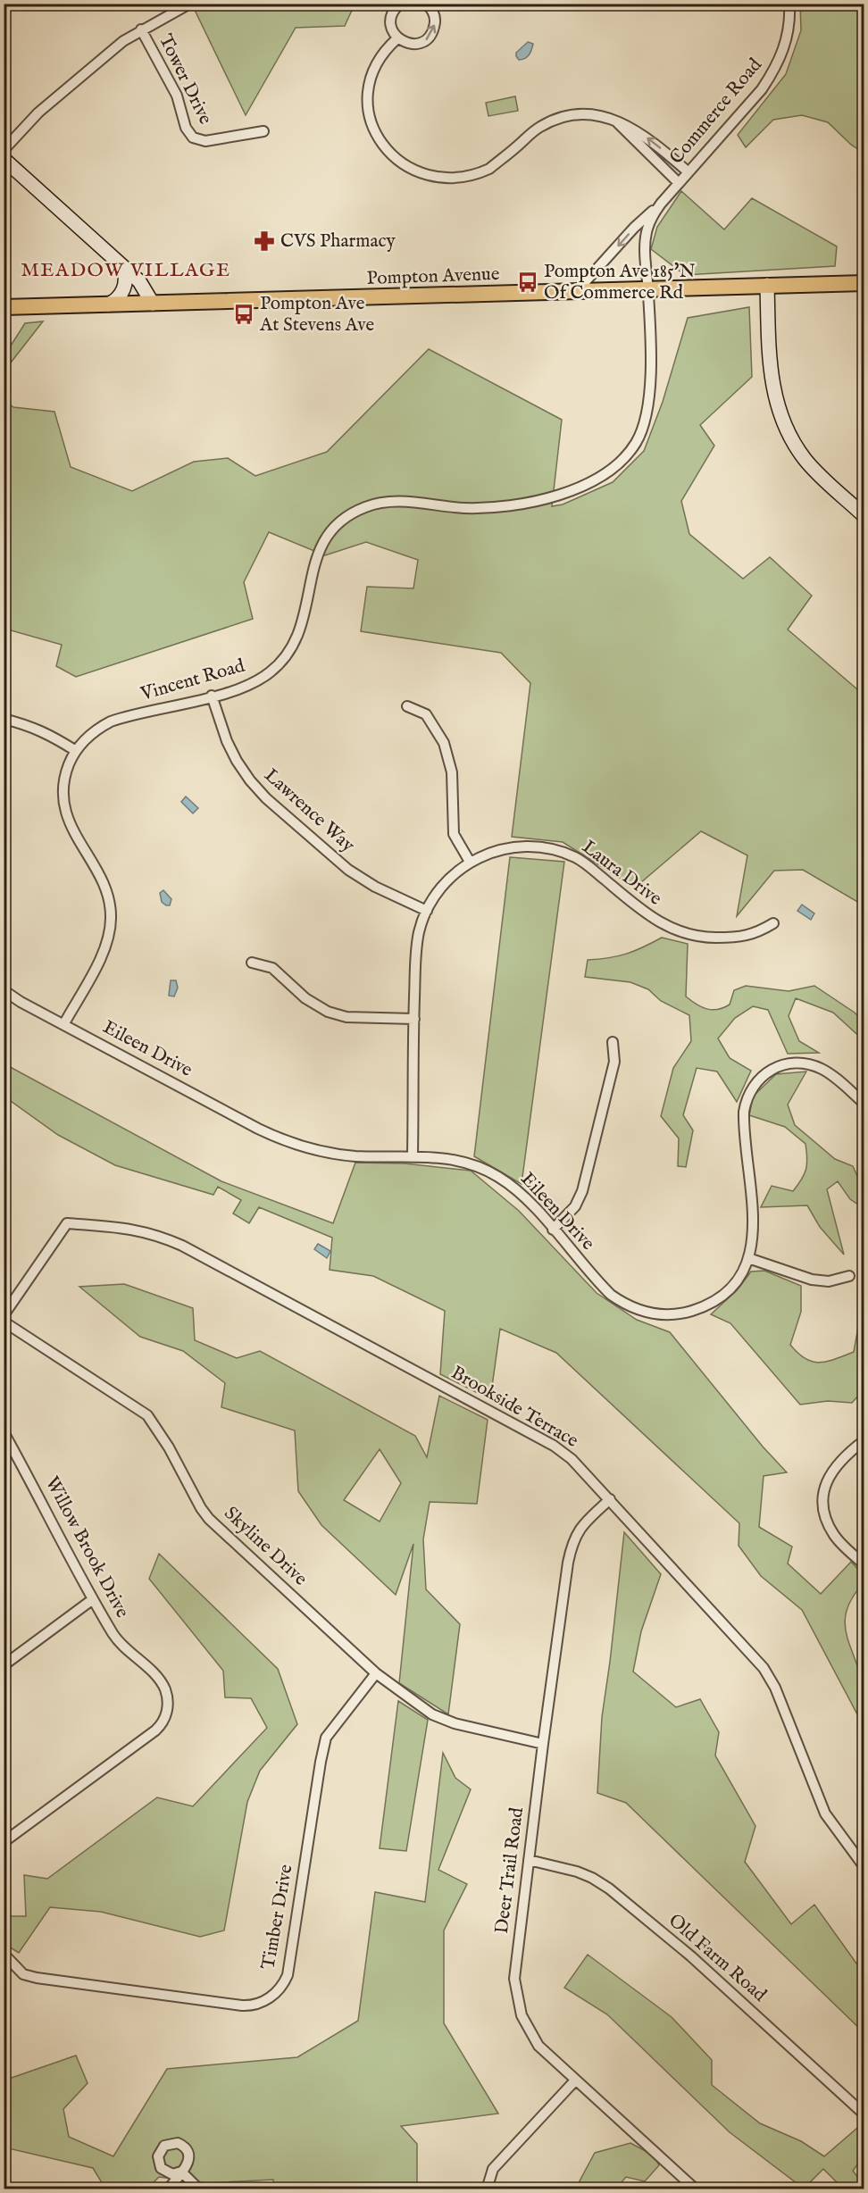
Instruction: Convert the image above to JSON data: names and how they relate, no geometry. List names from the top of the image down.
{
  "streets": {
    "main road": ["Pompton Avenue"],
    "street": [
      "Tower Drive",
      "Commerce Road",
      "Vincent Road",
      "Lawrence Way",
      "Laura Drive",
      "Eileen Drive",
      "Brookside Terrace",
      "Skyline Drive",
      "Willow Brook Drive",
      "Deer Trail Road",
      "Timber Drive",
      "Old Farm Road"
    ]
  },
  "crossings": [
    ["Commerce Road", "Pompton Avenue"],
    ["Commerce Road", "Vincent Road"],
    ["Pompton Avenue", "Vincent Road"],
    ["Vincent Road", "Lawrence Way"],
    ["Vincent Road", "Eileen Drive"],
    ["Lawrence Way", "Laura Drive"],
    ["Laura Drive", "Eileen Drive"],
    ["Brookside Terrace", "Deer Trail Road"],
    ["Skyline Drive", "Deer Trail Road"],
    ["Skyline Drive", "Timber Drive"],
    ["Deer Trail Road", "Old Farm Road"]
  ],
  "districts": ["MEADOW VILLAGE"],
  "places": {
    "pharmacy": ["CVS Pharmacy"],
    "bus stop": ["Pompton Ave 185'N Of Commerce Rd", "Pompton Ave At Stevens Ave"]
  }
}
